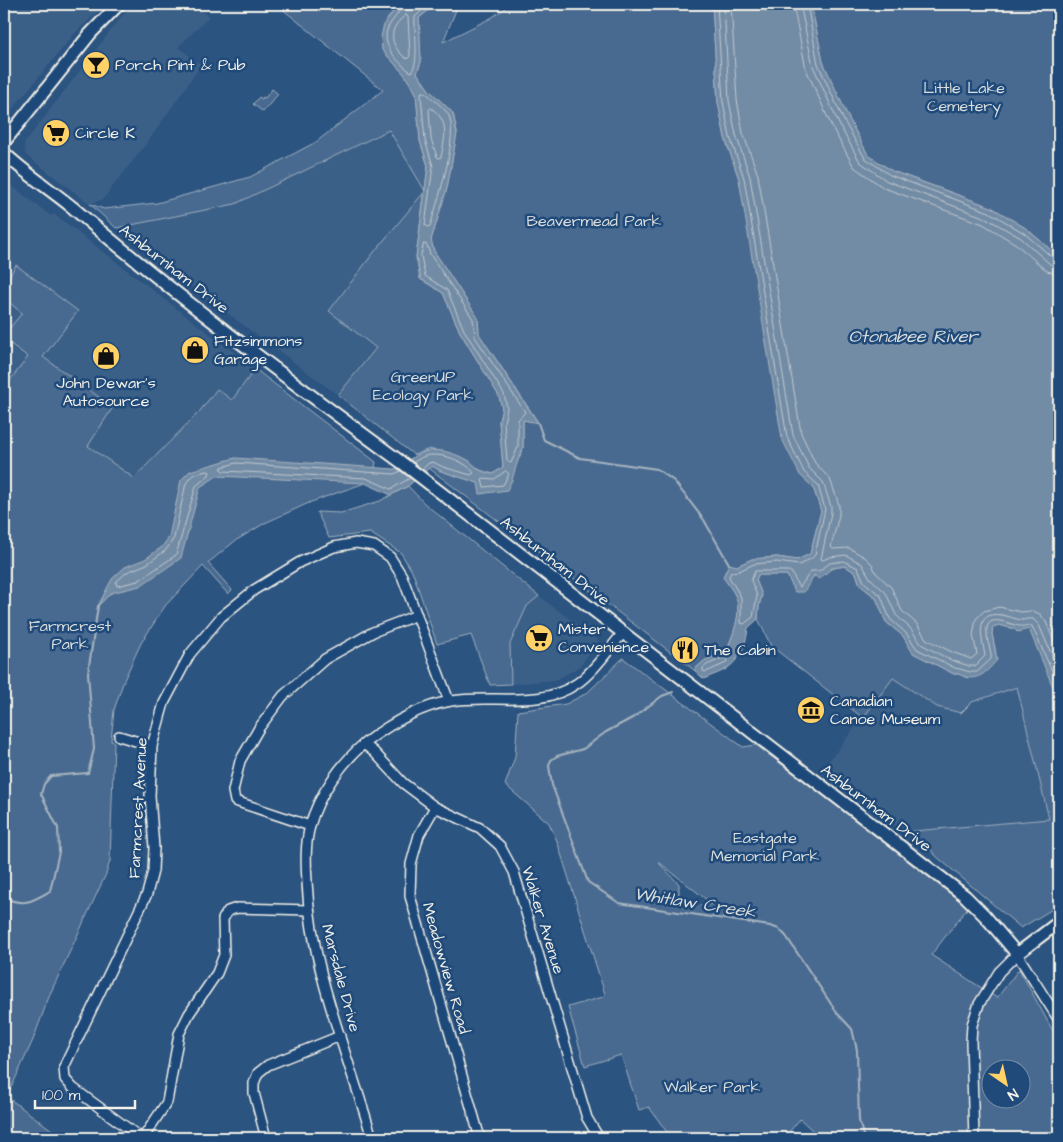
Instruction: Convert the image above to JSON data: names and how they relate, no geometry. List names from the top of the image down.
{
  "streets": {
    "main road": ["Ashburnham Drive"],
    "street": [
      "Farmcrest Avenue",
      "Walker Avenue",
      "Meadowview Road",
      "Marsdale Drive"
    ]
  },
  "crossings": [
    ["Ashburnham Drive", "Marsdale Drive"],
    ["Farmcrest Avenue", "Marsdale Drive"],
    ["Walker Avenue", "Meadowview Road"],
    ["Walker Avenue", "Marsdale Drive"]
  ],
  "water": ["Otonabee River", "Whitlaw Creek"],
  "parks": [
    "Little Lake Cemetery",
    "Beavermead Park",
    "GreenUP Ecology Park",
    "Farmcrest Park",
    "Eastgate Memorial Park",
    "Walker Park"
  ],
  "places": {
    "bar": ["Porch Pint & Pub"],
    "supermarket": ["Circle K", "Mister Convenience"],
    "shop": ["Fitzsimmons Garage", "John Dewar's Autosource"],
    "restaurant": ["The Cabin"],
    "museum": ["Canadian Canoe Museum"]
  },
  "scale_bar": "100 m",
  "north": "bottom right"
}
